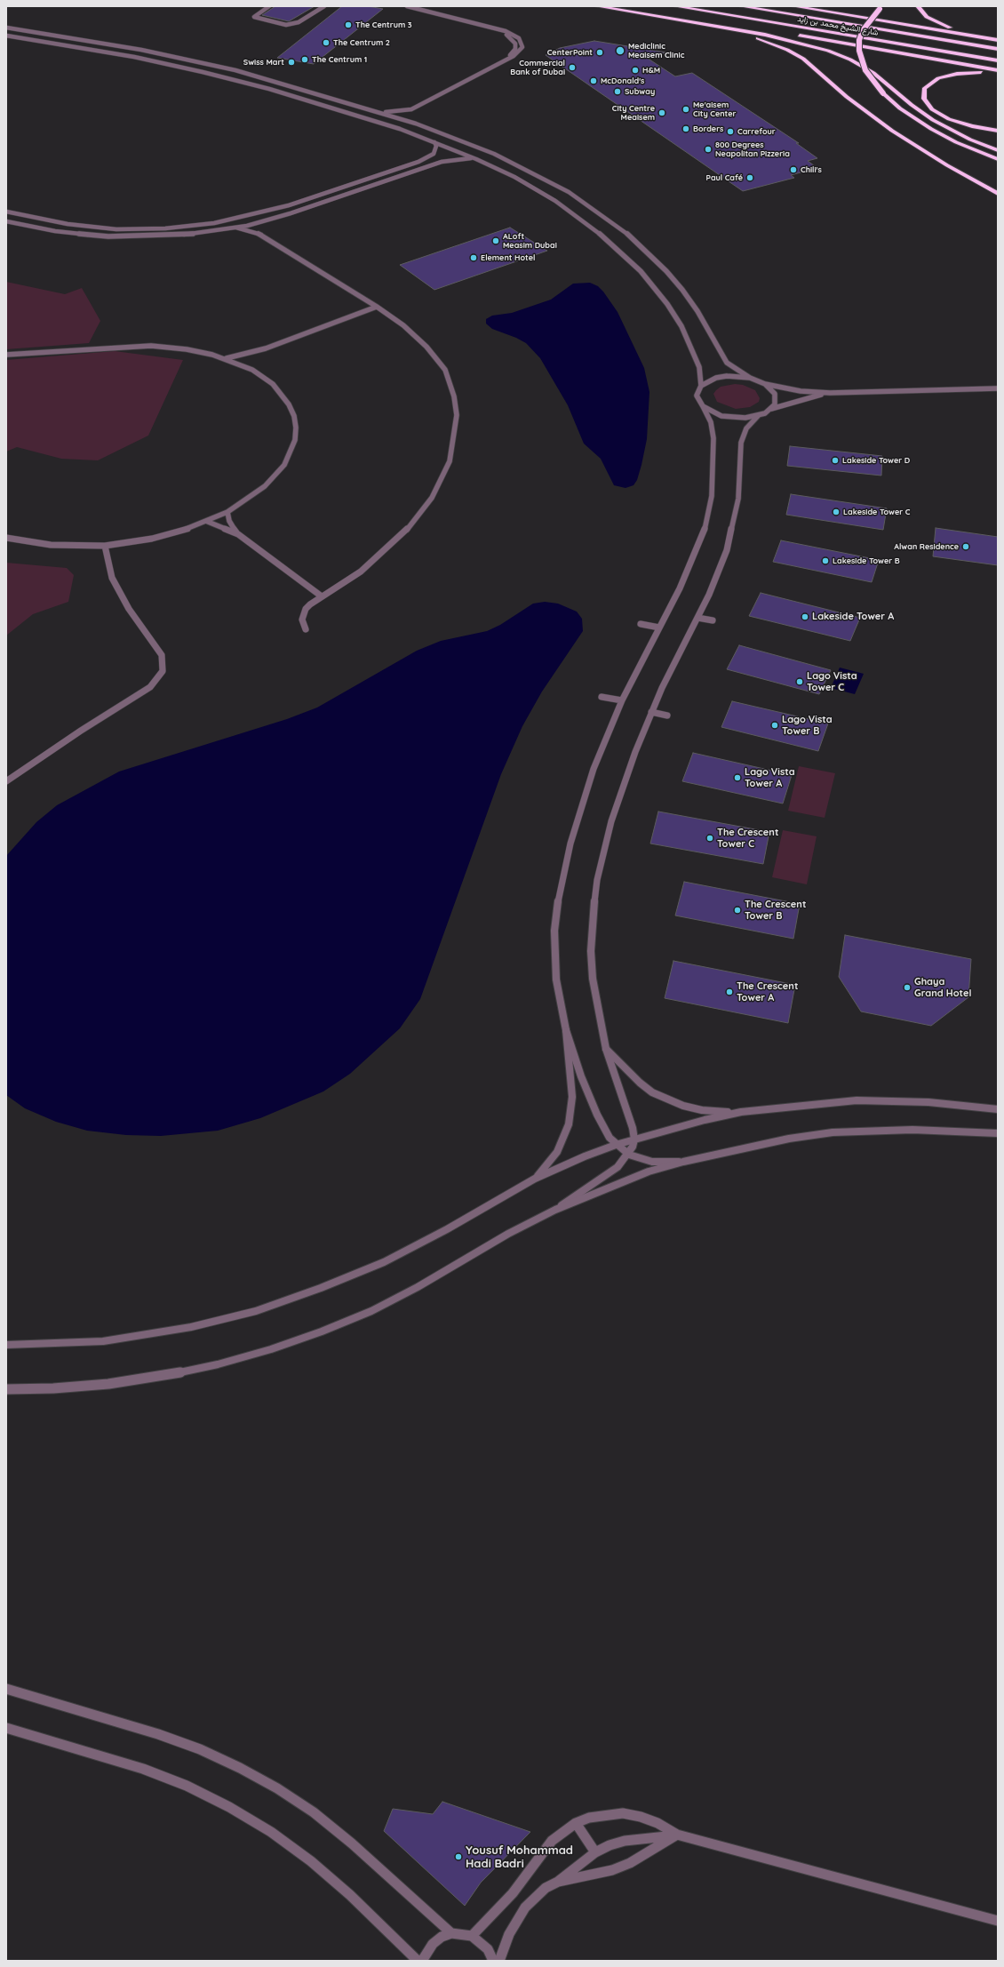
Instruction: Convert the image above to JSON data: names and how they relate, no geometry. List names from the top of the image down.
{
  "streets": {
    "highway": ["شارع الشيخ محمد بن زايد"]
  },
  "places": [
    "The Centrum 3",
    "The Centrum 2",
    "Mediclinic Meaisem Clinic",
    "CenterPoint",
    "The Centrum 1",
    "Swiss Mart",
    "Commercial Bank of Dubai",
    "H&M",
    "McDonald's",
    "Subway",
    "Me'aisem City Center",
    "City Centre Meaisem",
    "Borders",
    "Carrefour",
    "800 Degrees Neapolitan Pizzeria",
    "Chili's",
    "Paul Café",
    "ALoft Measim Dubai",
    "Element Hotel",
    "Lakeside Tower D",
    "Lakeside Tower C",
    "Alwan Residence",
    "Lakeside Tower B",
    "Lakeside Tower A",
    "Lago Vista Tower C",
    "Lago Vista Tower B",
    "Lago Vista Tower A",
    "The Crescent Tower C",
    "The Crescent Tower B",
    "Ghaya Grand Hotel",
    "The Crescent Tower A",
    "Yousuf Mohammad Hadi Badri"
  ]
}
